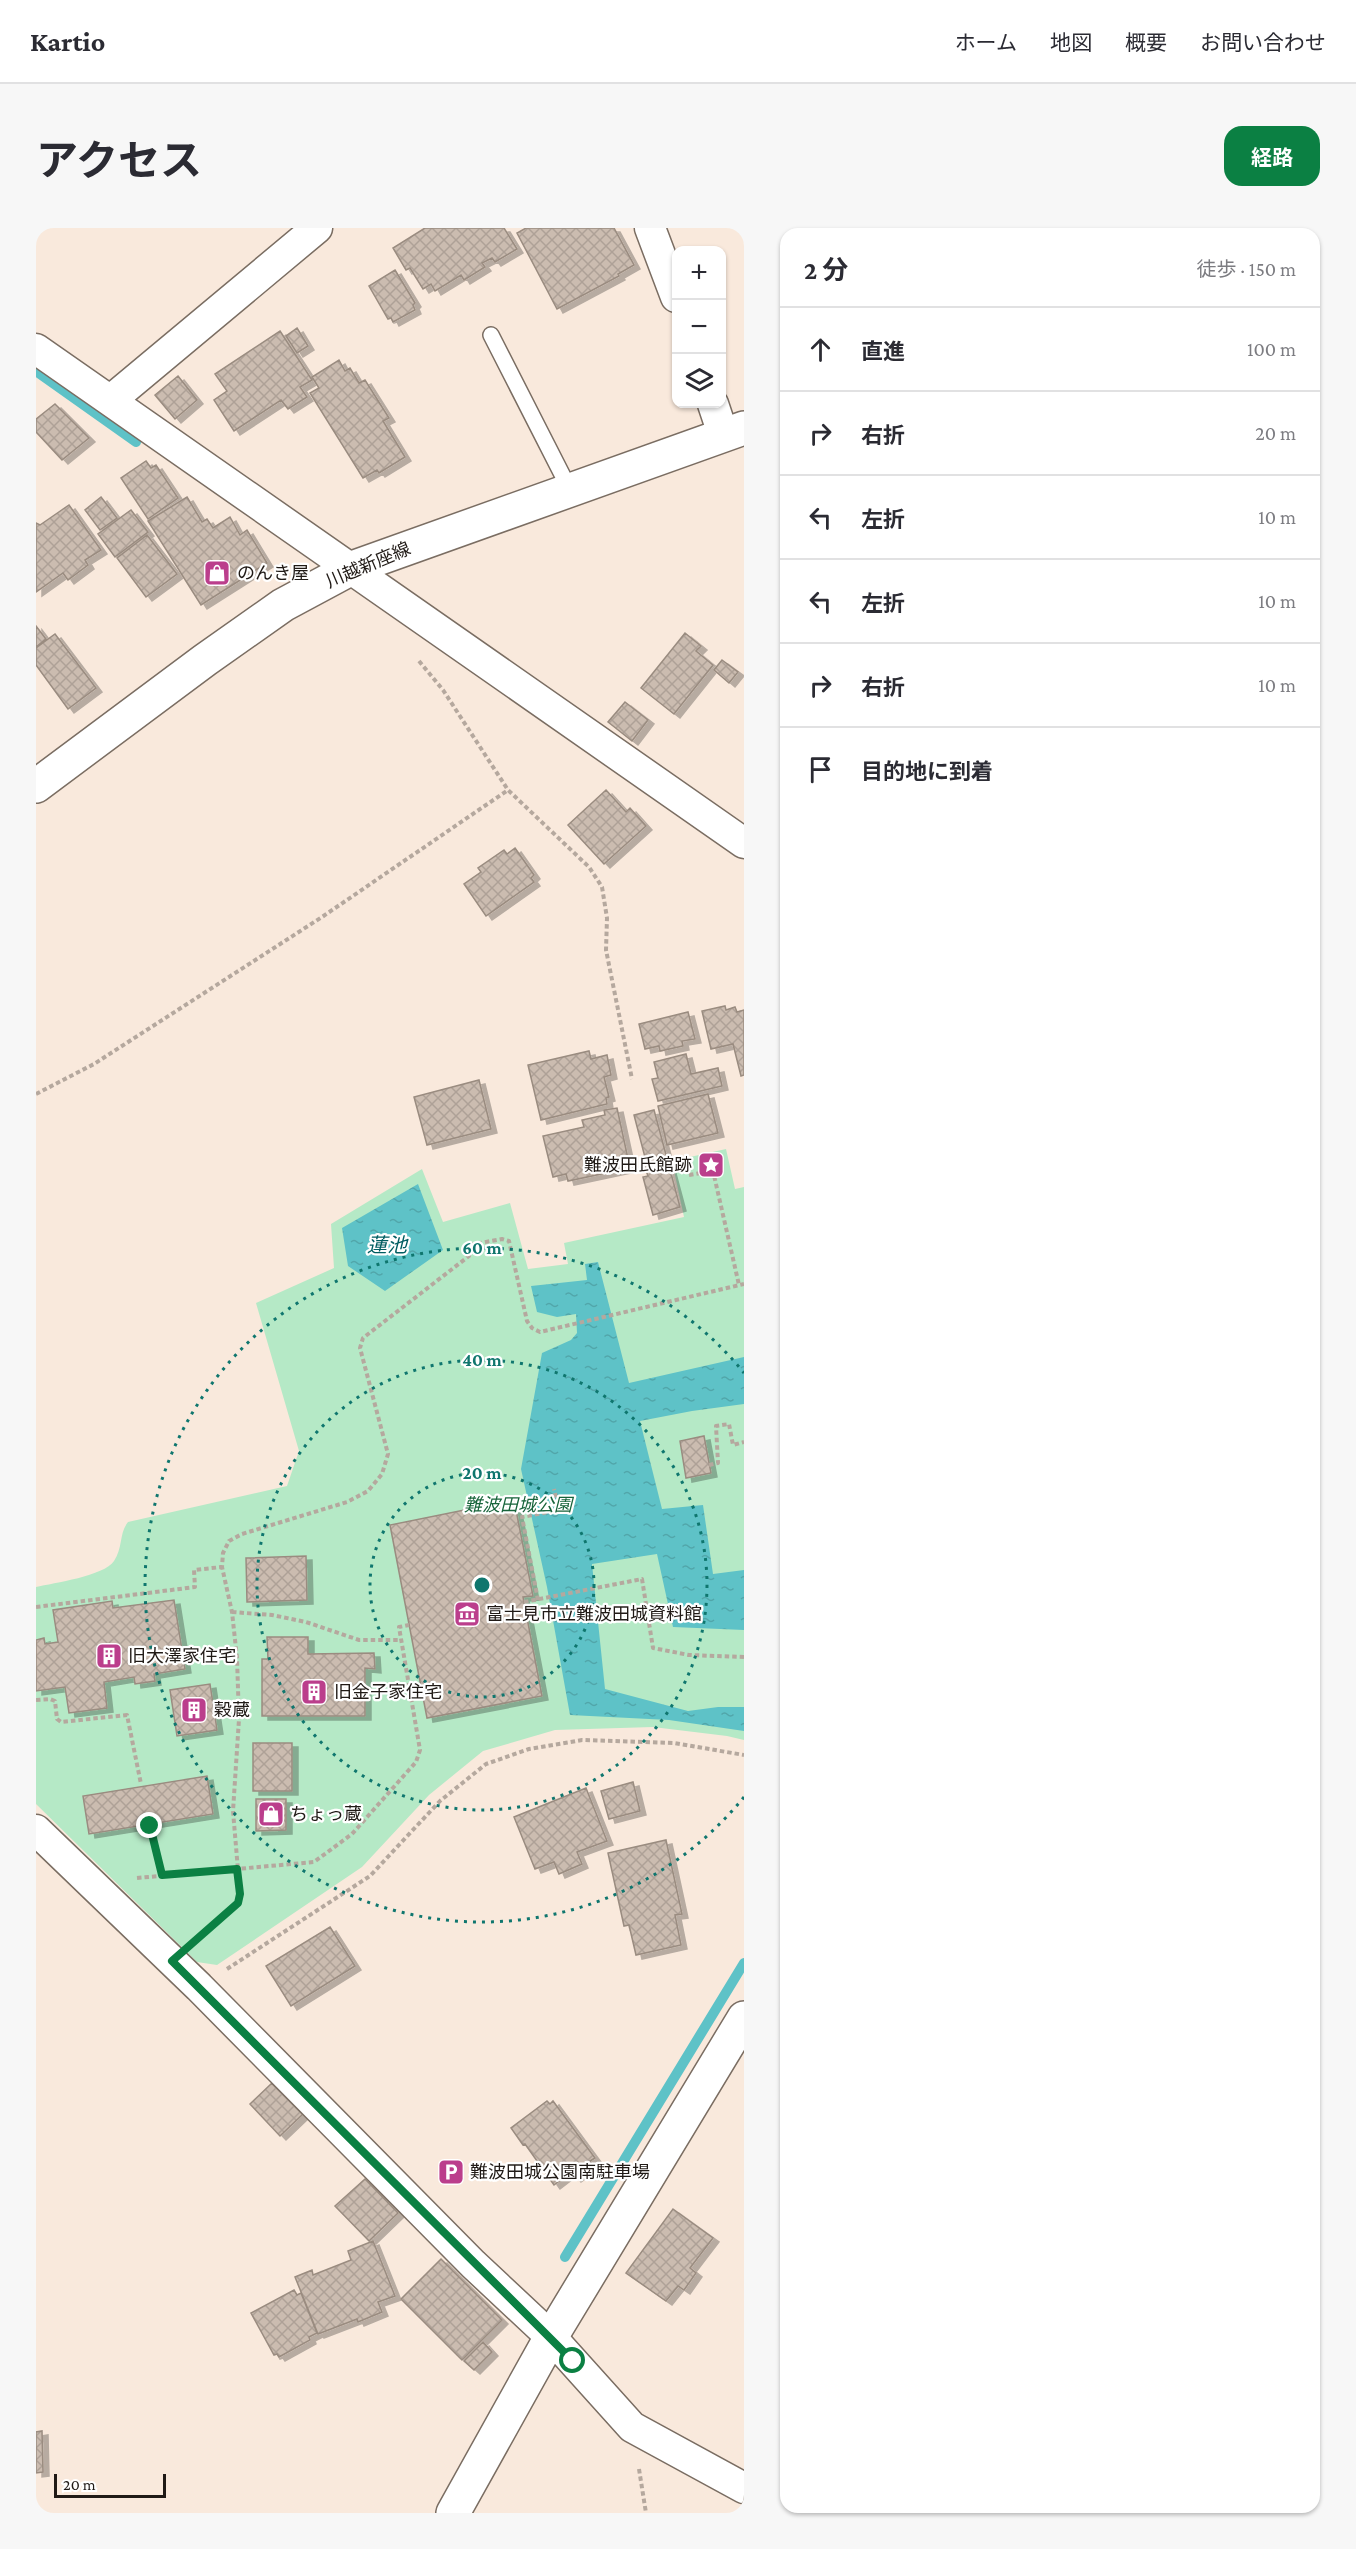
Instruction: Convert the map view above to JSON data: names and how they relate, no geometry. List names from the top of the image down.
{
  "streets": {
    "main road": ["川越新座線"]
  },
  "water": ["蓮池"],
  "parks": ["難波田城公園"],
  "places": {
    "shop": ["のんき屋", "ちょっ蔵"],
    "place": ["難波田氏館跡"],
    "museum": ["富士見市立難波田城資料館"],
    "building": ["旧大澤家住宅", "旧金子家住宅", "穀蔵"],
    "parking": ["難波田城公園南駐車場"]
  },
  "scale_bar": "20 m",
  "page": {
    "header": "Kartio",
    "nav": [
      "ホーム",
      "地図",
      "概要",
      "お問い合わせ"
    ],
    "title": "アクセス",
    "buttons": "経路",
    "heading": ["2 分", "徒歩 · 150 m"],
    "map_buttons": ["+", "−"],
    "list": [
      ["直進", "100 m"],
      ["右折", "20 m"],
      ["左折", "10 m"],
      ["左折", "10 m"],
      ["右折", "10 m"],
      "目的地に到着"
    ],
    "scale": "20 m"
  },
  "rings": ["60 m", "40 m", "20 m"]
}
